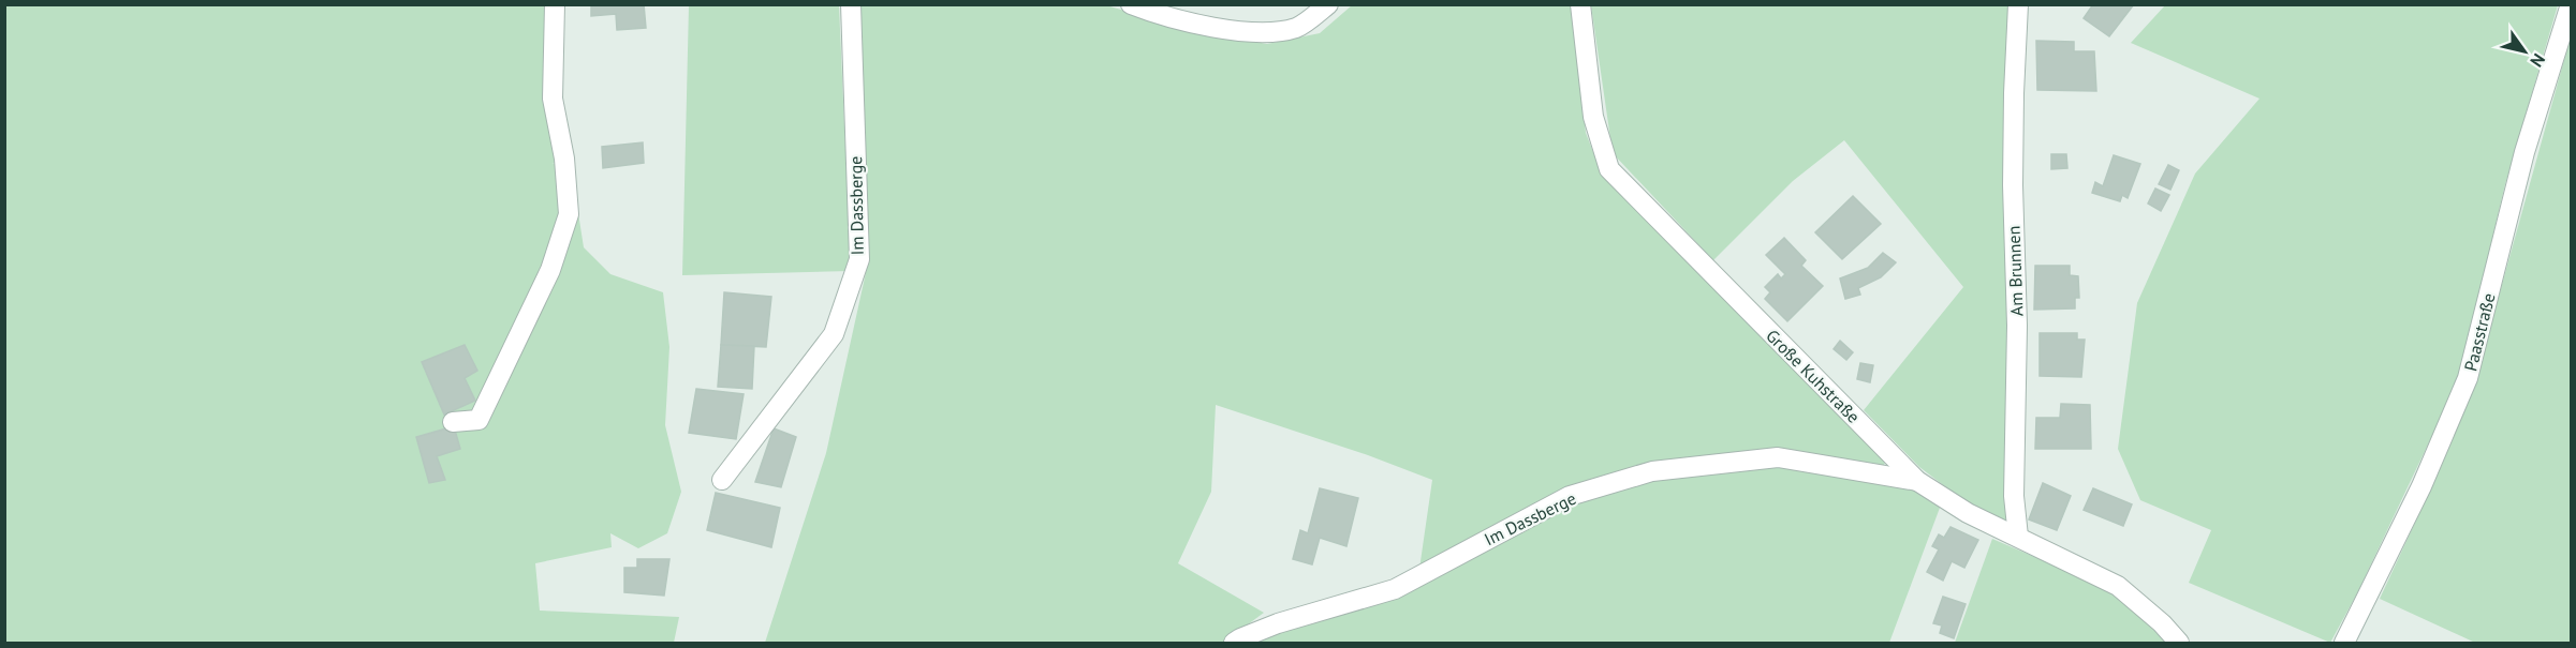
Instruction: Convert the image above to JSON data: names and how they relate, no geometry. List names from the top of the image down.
{
  "streets": {
    "street": [
      "Im Dassberge",
      "Am Brunnen",
      "Paasstraße",
      "Große Kuhstraße"
    ]
  },
  "crossings": [
    ["Im Dassberge", "Große Kuhstraße"],
    ["Am Brunnen", "Große Kuhstraße"]
  ],
  "north": "bottom right"
}
